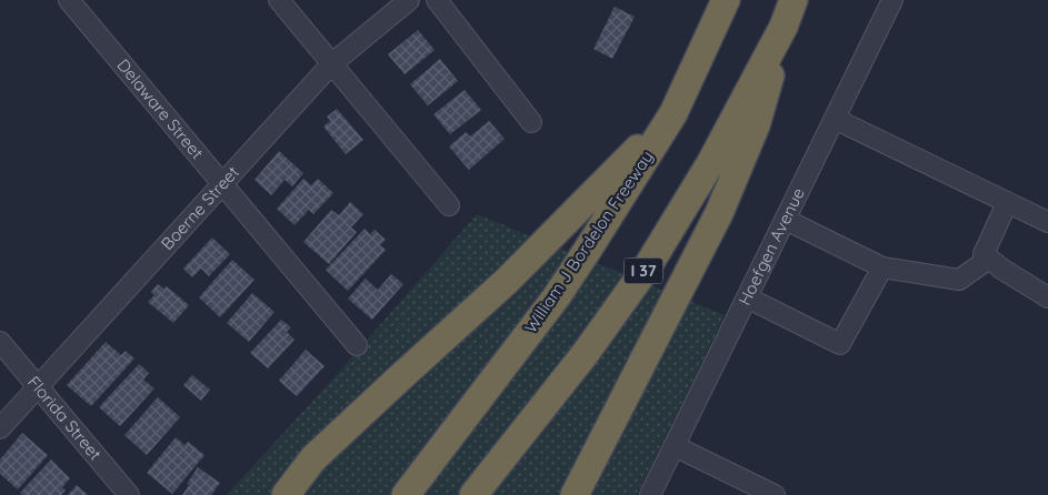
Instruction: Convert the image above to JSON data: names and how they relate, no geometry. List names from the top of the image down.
{
  "streets": {
    "highway": ["William J Bordelon Freeway", "I 37"],
    "street": [
      "Delaware Street",
      "Boerne Street",
      "Hoefgen Avenue",
      "Florida Street"
    ]
  },
  "crossings": [
    ["Delaware Street", "Boerne Street"],
    ["Boerne Street", "Florida Street"]
  ]
}
